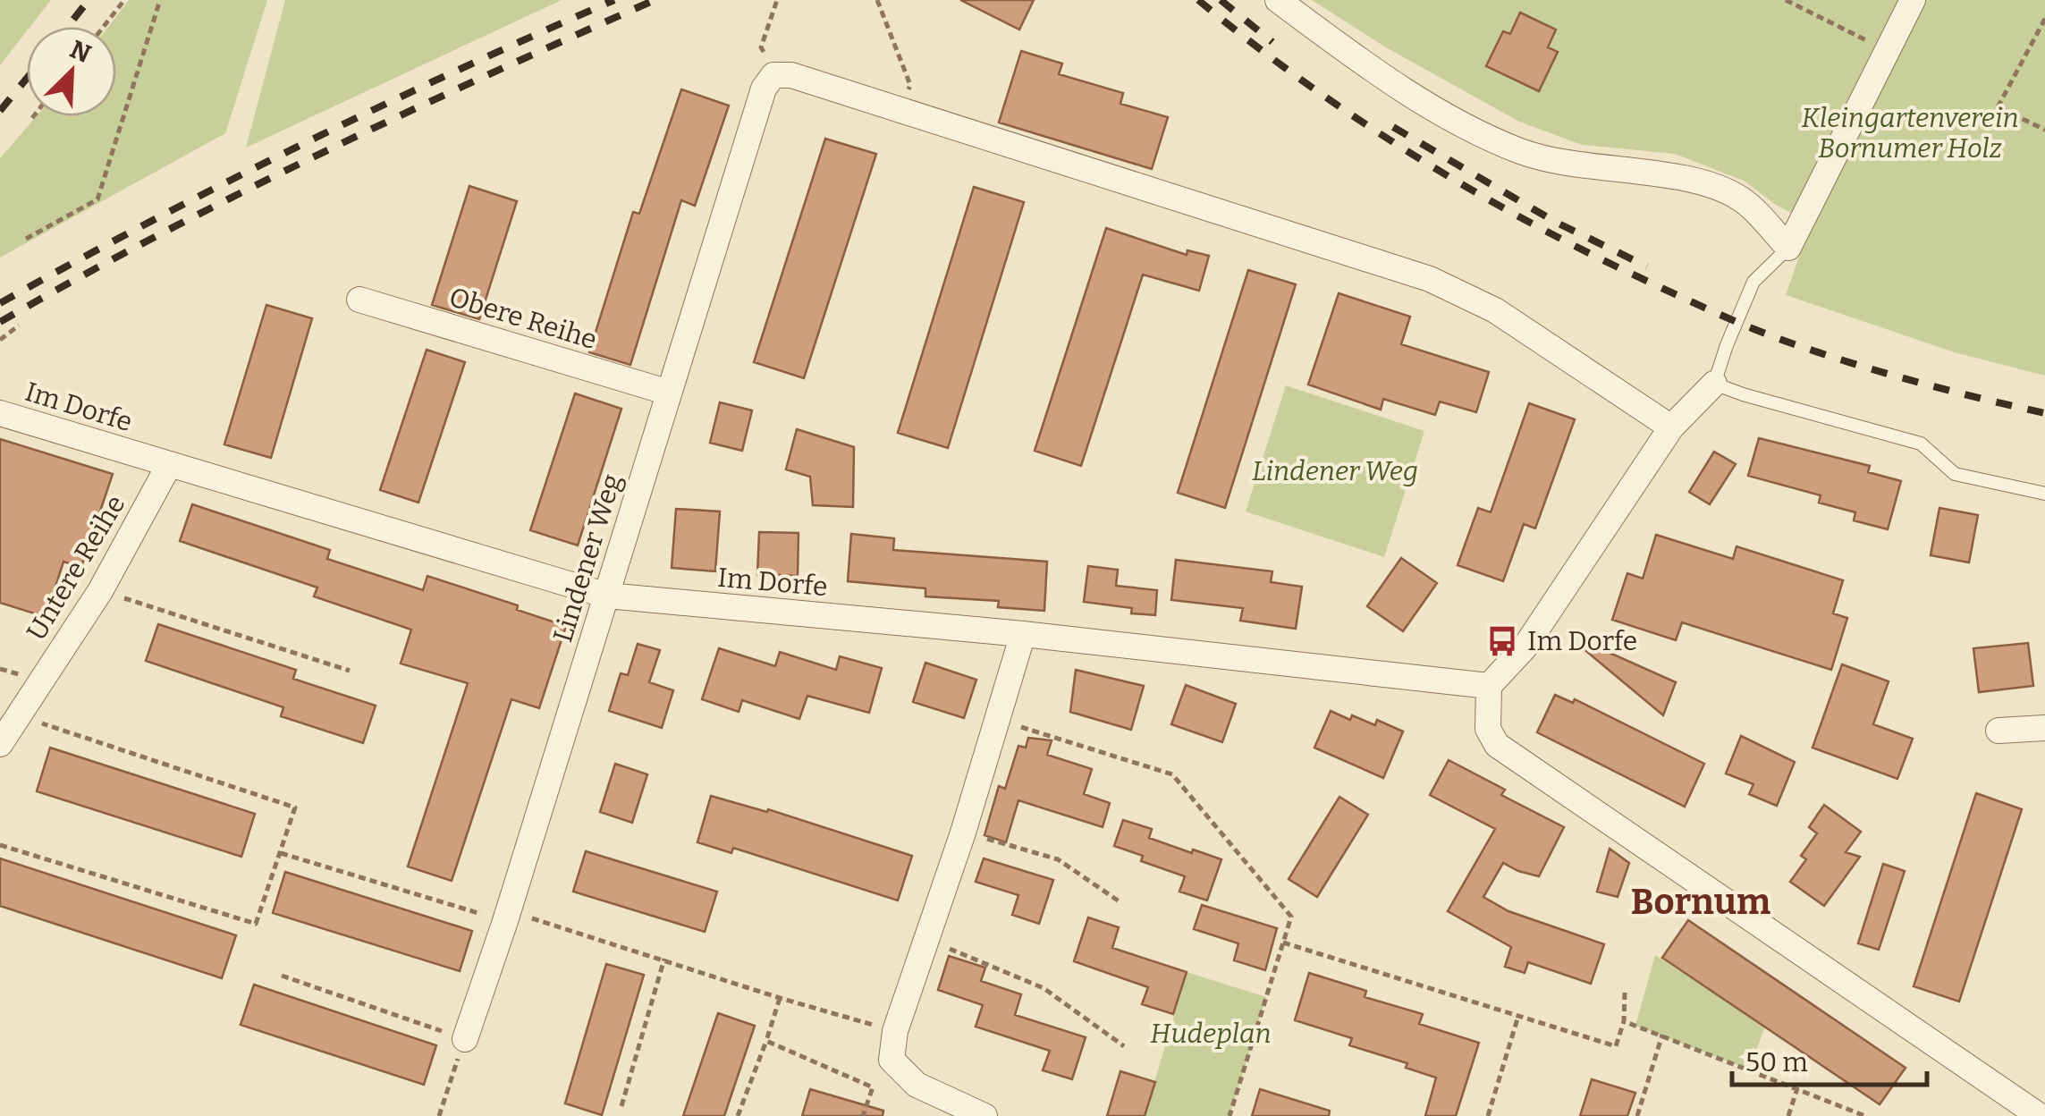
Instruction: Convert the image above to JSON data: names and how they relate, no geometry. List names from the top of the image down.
{
  "streets": {
    "street": [
      "Obere Reihe",
      "Im Dorfe",
      "Lindener Weg",
      "Untere Reihe"
    ]
  },
  "crossings": [
    ["Obere Reihe", "Lindener Weg"],
    ["Im Dorfe", "Lindener Weg"],
    ["Im Dorfe", "Untere Reihe"]
  ],
  "districts": ["Bornum"],
  "parks": ["Kleingartenverein Bornumer Holz", "Lindener Weg", "Hudeplan"],
  "places": {
    "bus stop": ["Im Dorfe"]
  },
  "scale_bar": "50 m",
  "north": "top right"
}
